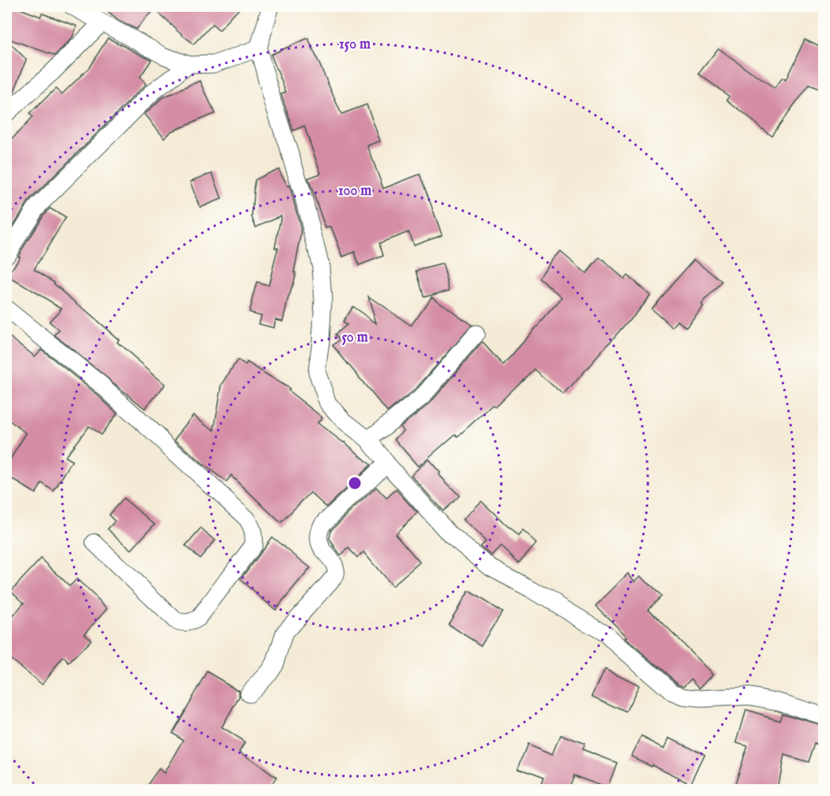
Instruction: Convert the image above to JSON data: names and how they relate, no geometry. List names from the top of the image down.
{
  "rings": ["150 m", "100 m", "50 m"]
}
